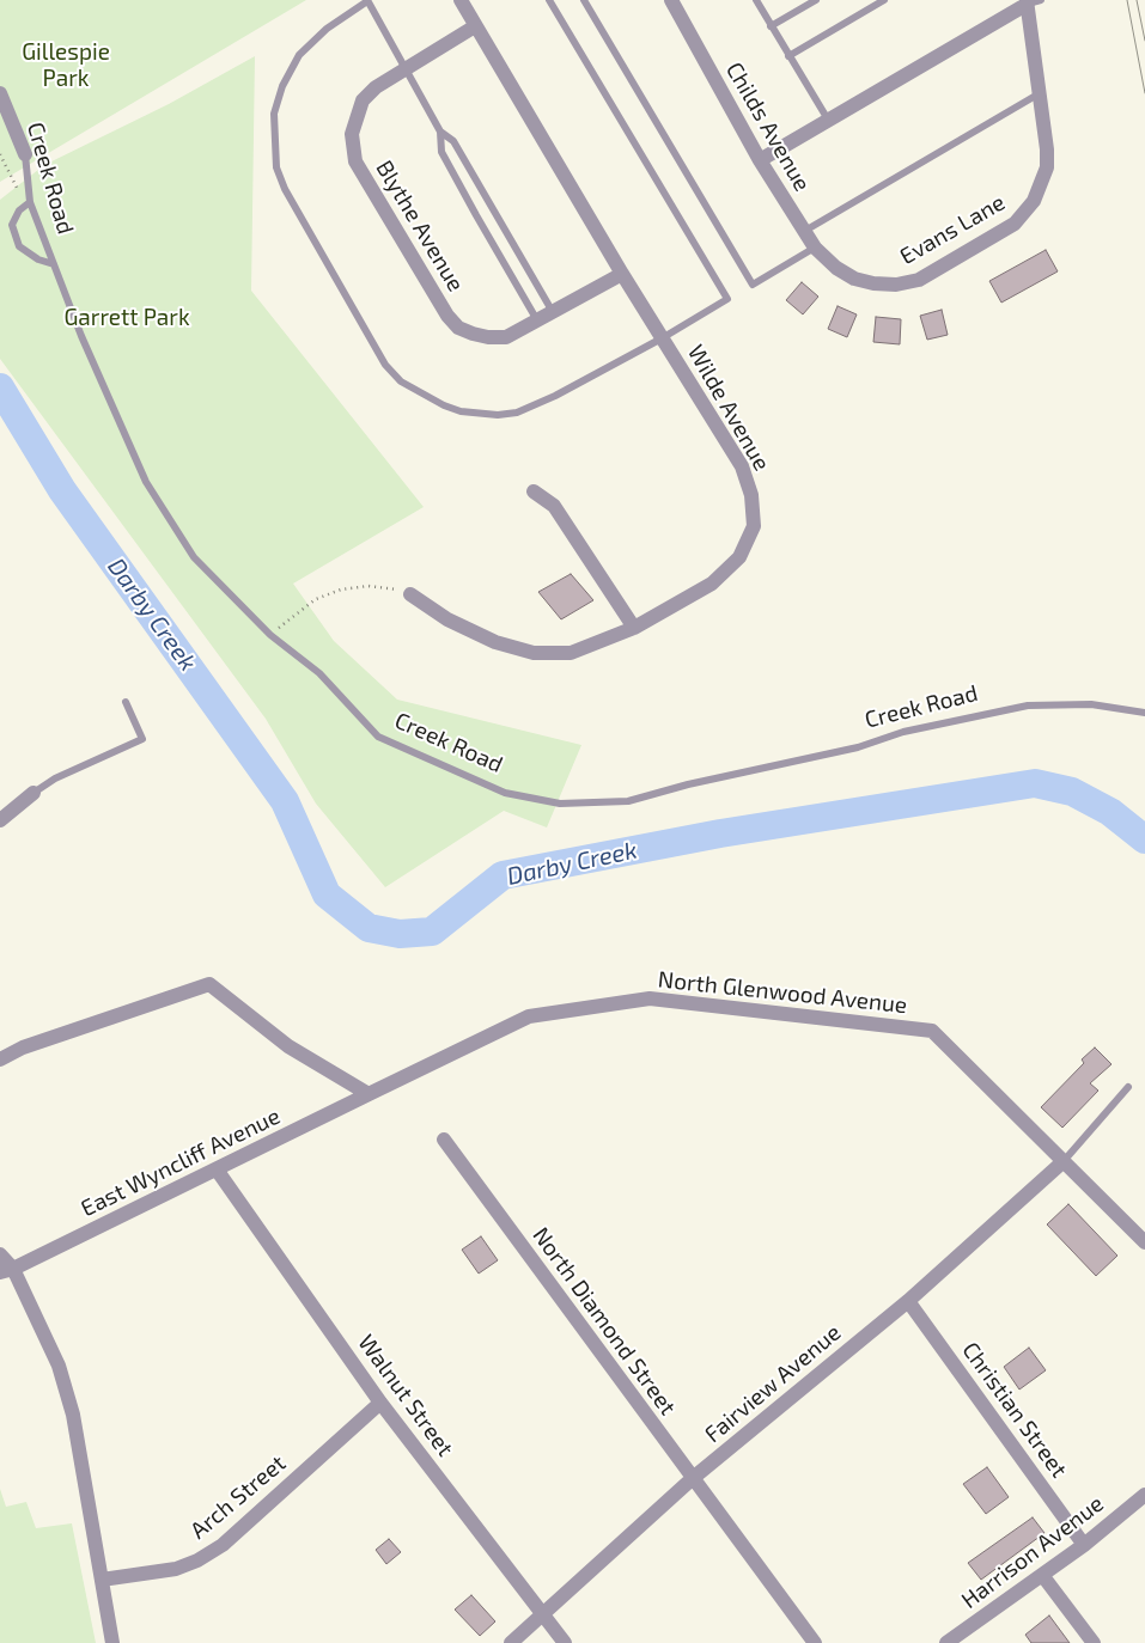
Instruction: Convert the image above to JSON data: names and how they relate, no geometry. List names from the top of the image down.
{
  "streets": {
    "street": [
      "Childs Avenue",
      "Creek Road",
      "Blythe Avenue",
      "Evans Lane",
      "Wilde Avenue",
      "North Glenwood Avenue",
      "East Wyncliff Avenue",
      "North Diamond Street",
      "Fairview Avenue",
      "Walnut Street",
      "Christian Street",
      "Arch Street",
      "Harrison Avenue"
    ]
  },
  "crossings": [
    ["Childs Avenue", "Evans Lane"],
    ["Blythe Avenue", "Wilde Avenue"],
    ["North Glenwood Avenue", "East Wyncliff Avenue"],
    ["North Glenwood Avenue", "Fairview Avenue"],
    ["East Wyncliff Avenue", "Walnut Street"],
    ["North Diamond Street", "Fairview Avenue"],
    ["Fairview Avenue", "Walnut Street"],
    ["Fairview Avenue", "Christian Street"],
    ["Walnut Street", "Arch Street"],
    ["Christian Street", "Harrison Avenue"]
  ],
  "water": ["Darby Creek"],
  "parks": ["Gillespie Park", "Garrett Park"]
}
